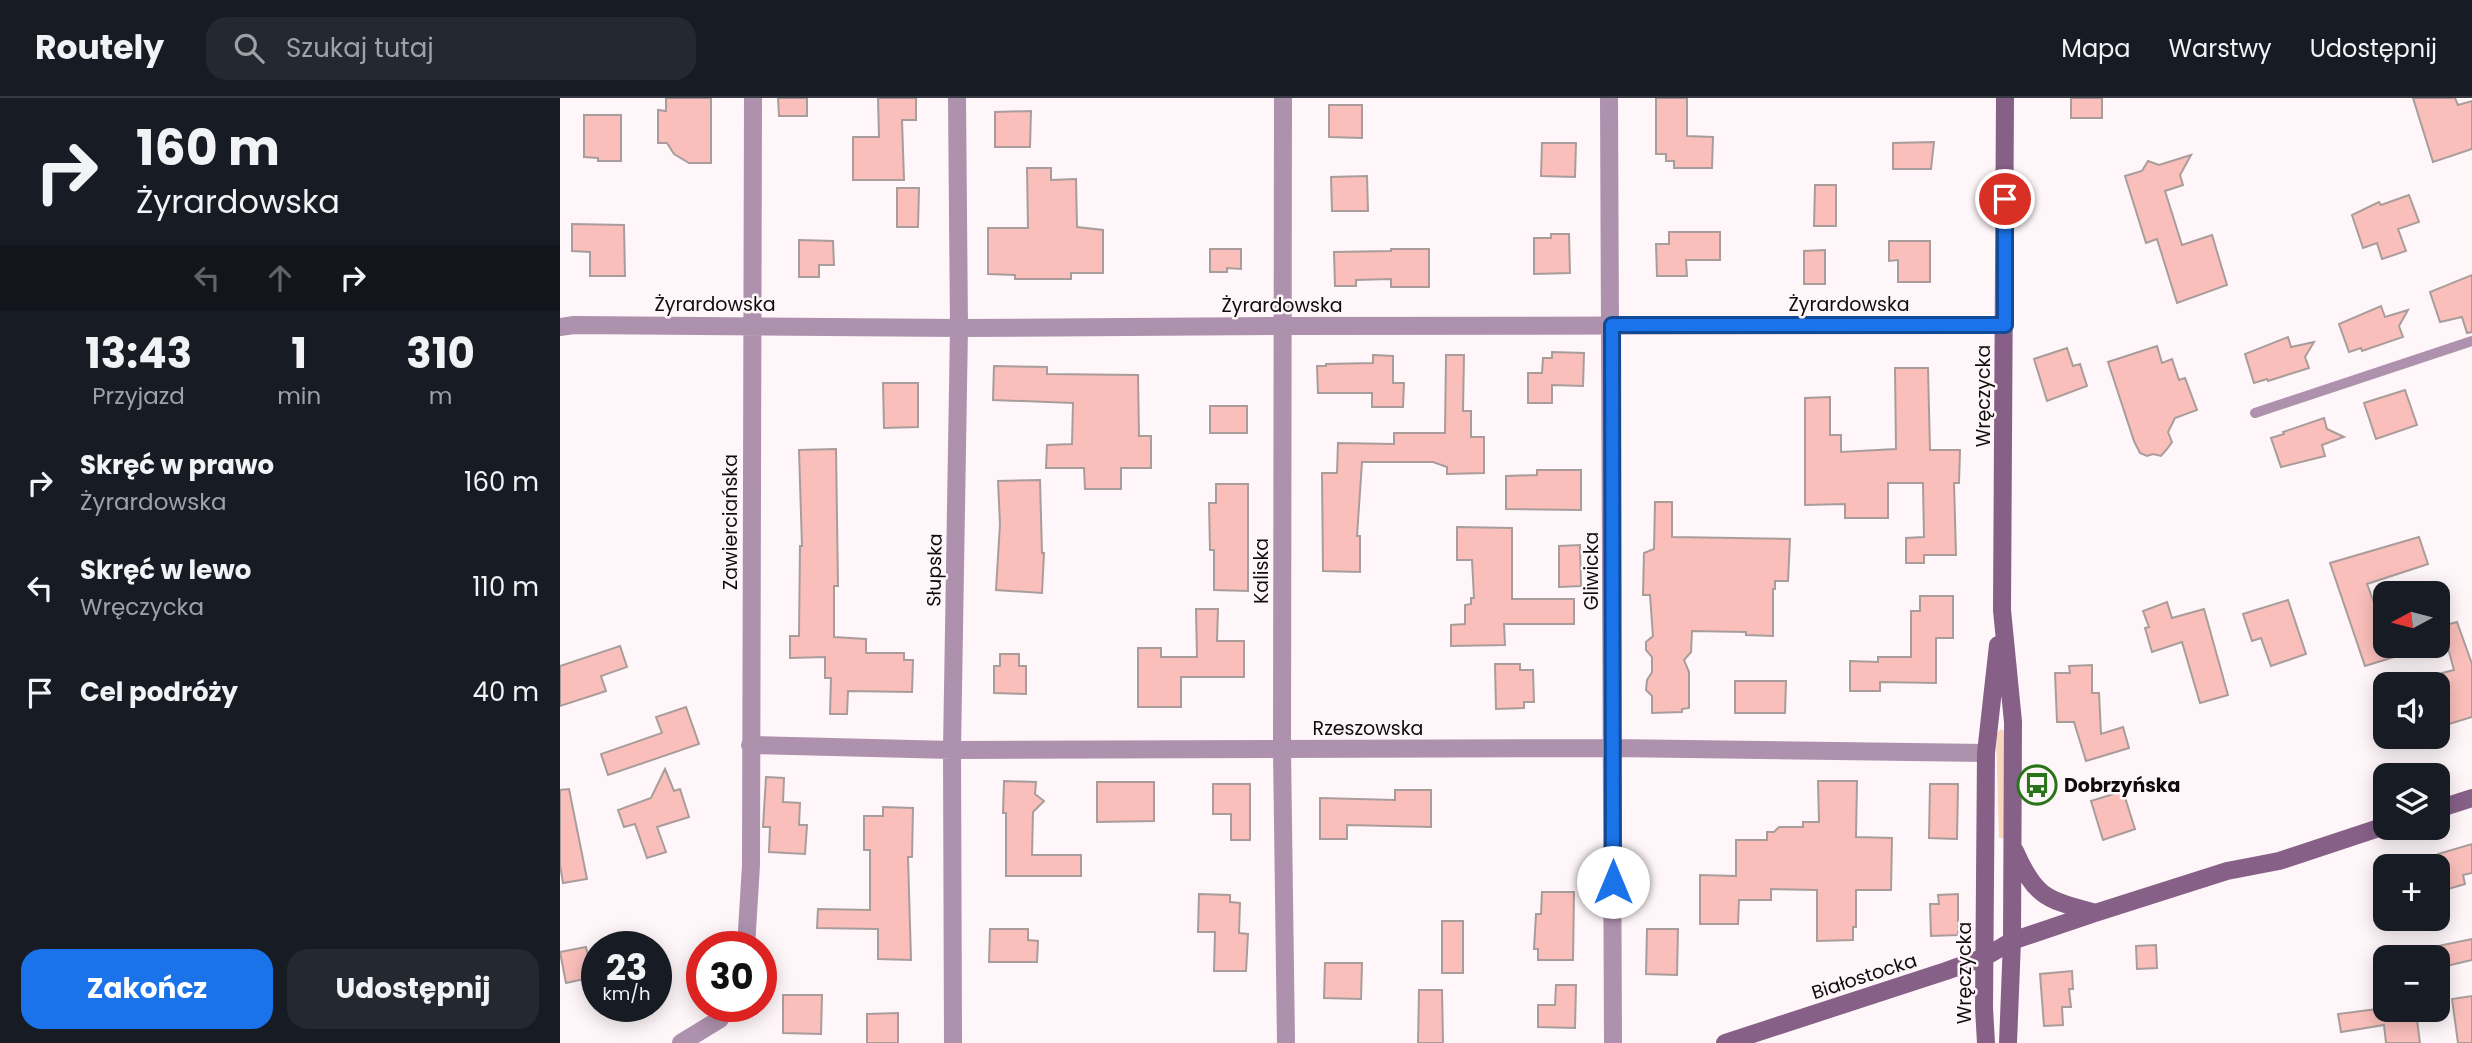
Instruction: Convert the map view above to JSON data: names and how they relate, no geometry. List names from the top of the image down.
{
  "streets": {
    "main road": ["Wręczycka", "Białostocka"],
    "street": [
      "Żyrardowska",
      "Zawierciańska",
      "Słupska",
      "Kaliska",
      "Gliwicka",
      "Rzeszowska"
    ]
  },
  "crossings": [
    ["Żyrardowska", "Wręczycka"],
    ["Żyrardowska", "Zawierciańska"],
    ["Żyrardowska", "Słupska"],
    ["Żyrardowska", "Kaliska"],
    ["Żyrardowska", "Gliwicka"],
    ["Wręczycka", "Rzeszowska"],
    ["Wręczycka", "Białostocka"],
    ["Zawierciańska", "Rzeszowska"],
    ["Słupska", "Rzeszowska"],
    ["Kaliska", "Rzeszowska"],
    ["Gliwicka", "Rzeszowska"]
  ],
  "places": {
    "bus stop": ["Dobrzyńska"]
  },
  "north": "left",
  "page": {
    "header": "Routely",
    "search": "Szukaj tutaj",
    "nav": ["Mapa", "Warstwy", "Udostępnij"],
    "turn": ["160 m", "Żyrardowska"],
    "eta": [
      "13:43",
      "Przyjazd",
      "1",
      "min",
      "310",
      "m"
    ],
    "list": [
      {
        "name": "Skręć w prawo",
        "note": "Żyrardowska",
        "value": "160 m"
      },
      {
        "name": "Skręć w lewo",
        "note": "Wręczycka",
        "value": "110 m"
      },
      {
        "name": "Cel podróży",
        "value": "40 m"
      }
    ],
    "map_buttons": ["+", "−"],
    "speed": "23 km/h",
    "limit": "30",
    "buttons": ["Zakończ", "Udostępnij"]
  }
}
